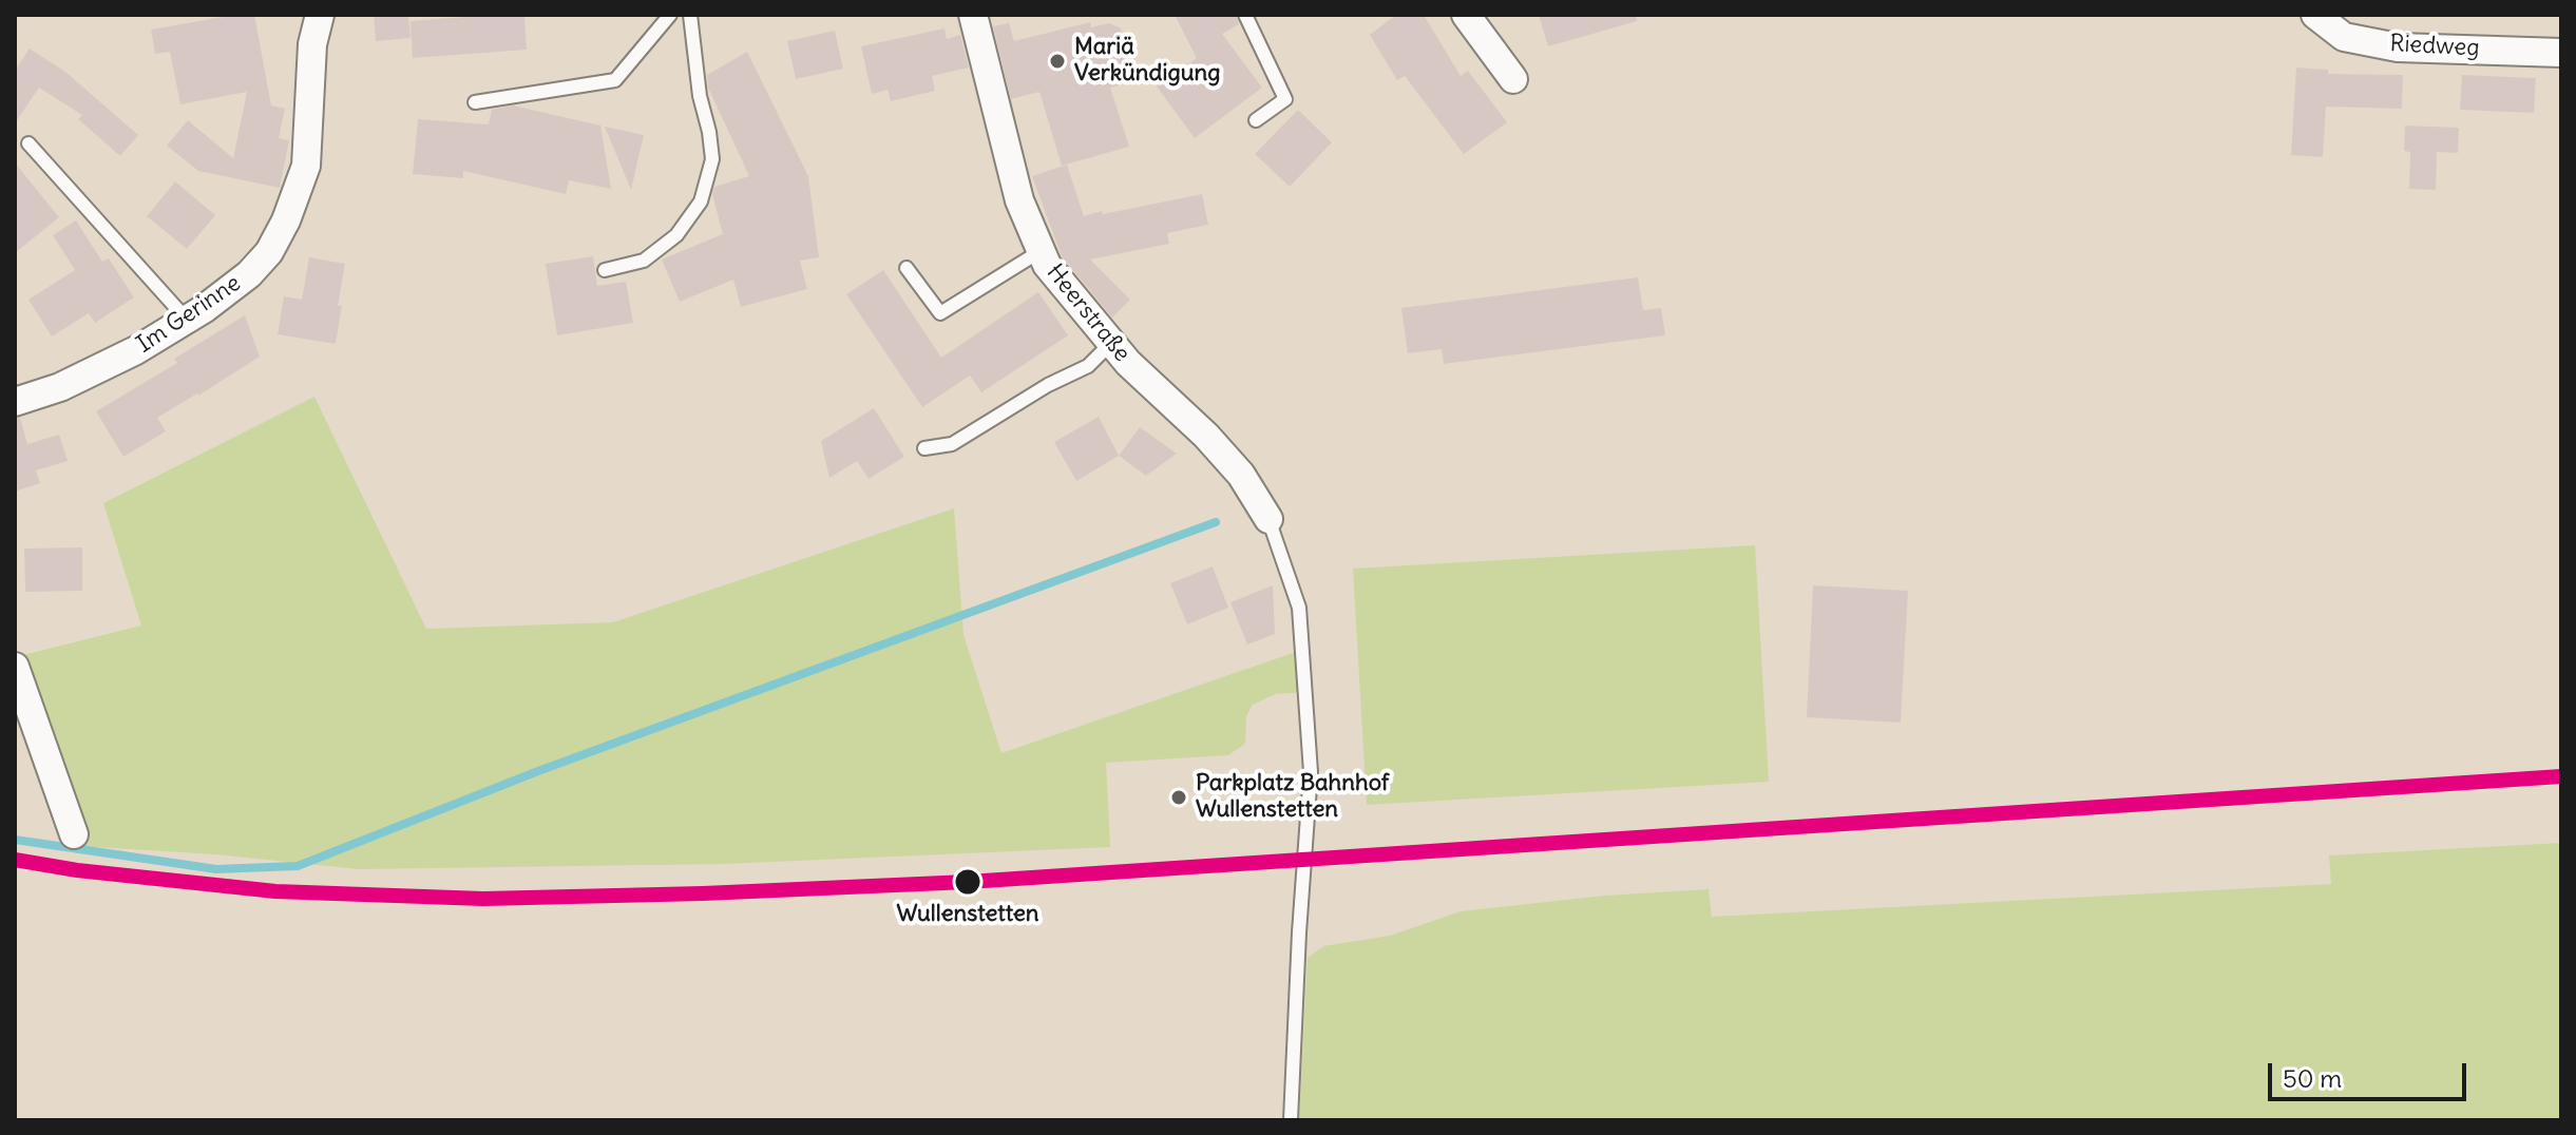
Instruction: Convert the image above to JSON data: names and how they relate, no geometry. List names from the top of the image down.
{
  "streets": {
    "street": ["Riedweg", "Heerstraße", "Im Gerinne"]
  },
  "places": ["Mariä Verkündigung", "Parkplatz Bahnhof Wullenstetten", "Wullenstetten"],
  "scale_bar": "50 m"
}
